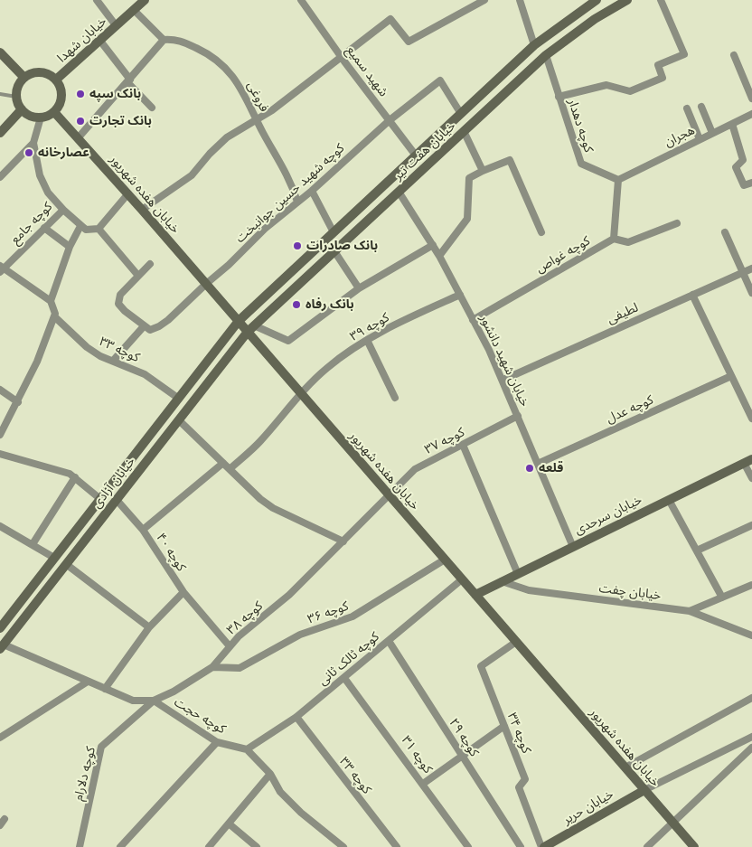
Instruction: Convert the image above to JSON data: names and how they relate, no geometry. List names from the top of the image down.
{
  "streets": {
    "street": [
      "خیابان شهدا",
      "شهید سمیع",
      "فروغی",
      "کوچه دهدار",
      "هجران",
      "خیابان هفت تیر",
      "کوچه شهید حسین جوانبخت",
      "خیابان هفده شهریور",
      "کوچه جامع",
      "کوچه غواص",
      "لطیفی",
      "کوچه ۳۹",
      "کوچه ۳۳",
      "خیابان شهید دانشور",
      "کوچه عدل",
      "کوچه ۳۷",
      "خیابان آزادی",
      "خیابان سرحدی",
      "کوچه ۴۰",
      "خیابان چفت",
      "کوچه ۳۶",
      "کوچه ۳۸",
      "کوچه ثالک ثانی",
      "کوچه حجت",
      "کوچه ۳۴",
      "کوچه ۲۹",
      "کوچه ۳۱",
      "کوچه دلارام",
      "خیابان حریر"
    ]
  },
  "crossings": [
    ["خیابان شهدا", "خیابان هفده شهریور"],
    ["شهید سمیع", "خیابان هفت تیر"],
    ["شهید سمیع", "کوچه شهید حسین جوانبخت"],
    ["فروغی", "کوچه شهید حسین جوانبخت"],
    ["کوچه دهدار", "هجران"],
    ["کوچه دهدار", "خیابان هفت تیر"],
    ["خیابان هفت تیر", "کوچه شهید حسین جوانبخت"],
    ["خیابان هفت تیر", "خیابان هفده شهریور"],
    ["خیابان هفت تیر", "خیابان شهید دانشور"],
    ["خیابان هفت تیر", "خیابان آزادی"],
    ["کوچه شهید حسین جوانبخت", "خیابان هفده شهریور"],
    ["خیابان هفده شهریور", "کوچه ۳۹"],
    ["خیابان هفده شهریور", "کوچه ۳۷"],
    ["خیابان هفده شهریور", "خیابان آزادی"],
    ["خیابان هفده شهریور", "خیابان سرحدی"],
    ["خیابان هفده شهریور", "کوچه ۳۶"],
    ["خیابان هفده شهریور", "کوچه ۳۸"],
    ["خیابان هفده شهریور", "کوچه ثالک ثانی"],
    ["خیابان هفده شهریور", "کوچه ۳۴"],
    ["خیابان هفده شهریور", "خیابان حریر"],
    ["کوچه غواص", "خیابان شهید دانشور"],
    ["لطیفی", "خیابان شهید دانشور"],
    ["کوچه ۳۹", "خیابان شهید دانشور"],
    ["کوچه ۳۳", "خیابان آزادی"],
    ["کوچه ۳۳", "کوچه ثالک ثانی"],
    ["خیابان شهید دانشور", "کوچه عدل"],
    ["خیابان شهید دانشور", "کوچه ۳۷"],
    ["خیابان شهید دانشور", "خیابان سرحدی"],
    ["کوچه ۳۷", "کوچه ۳۸"],
    ["خیابان سرحدی", "خیابان چفت"],
    ["کوچه ۴۰", "کوچه ۳۸"],
    ["کوچه ۳۶", "کوچه ۳۸"],
    ["کوچه ۳۸", "کوچه حجت"],
    ["کوچه ۳۸", "کوچه دلارام"],
    ["کوچه ثالک ثانی", "کوچه حجت"],
    ["کوچه ثالک ثانی", "کوچه ۲۹"],
    ["کوچه ثالک ثانی", "کوچه ۳۱"],
    ["کوچه حجت", "کوچه دلارام"],
    ["کوچه ۳۴", "خیابان حریر"]
  ],
  "places": [
    "بانک سپه",
    "بانک تجارت",
    "عصارخانه",
    "بانک صادرات",
    "بانک رفاه",
    "قلعه"
  ]
}
